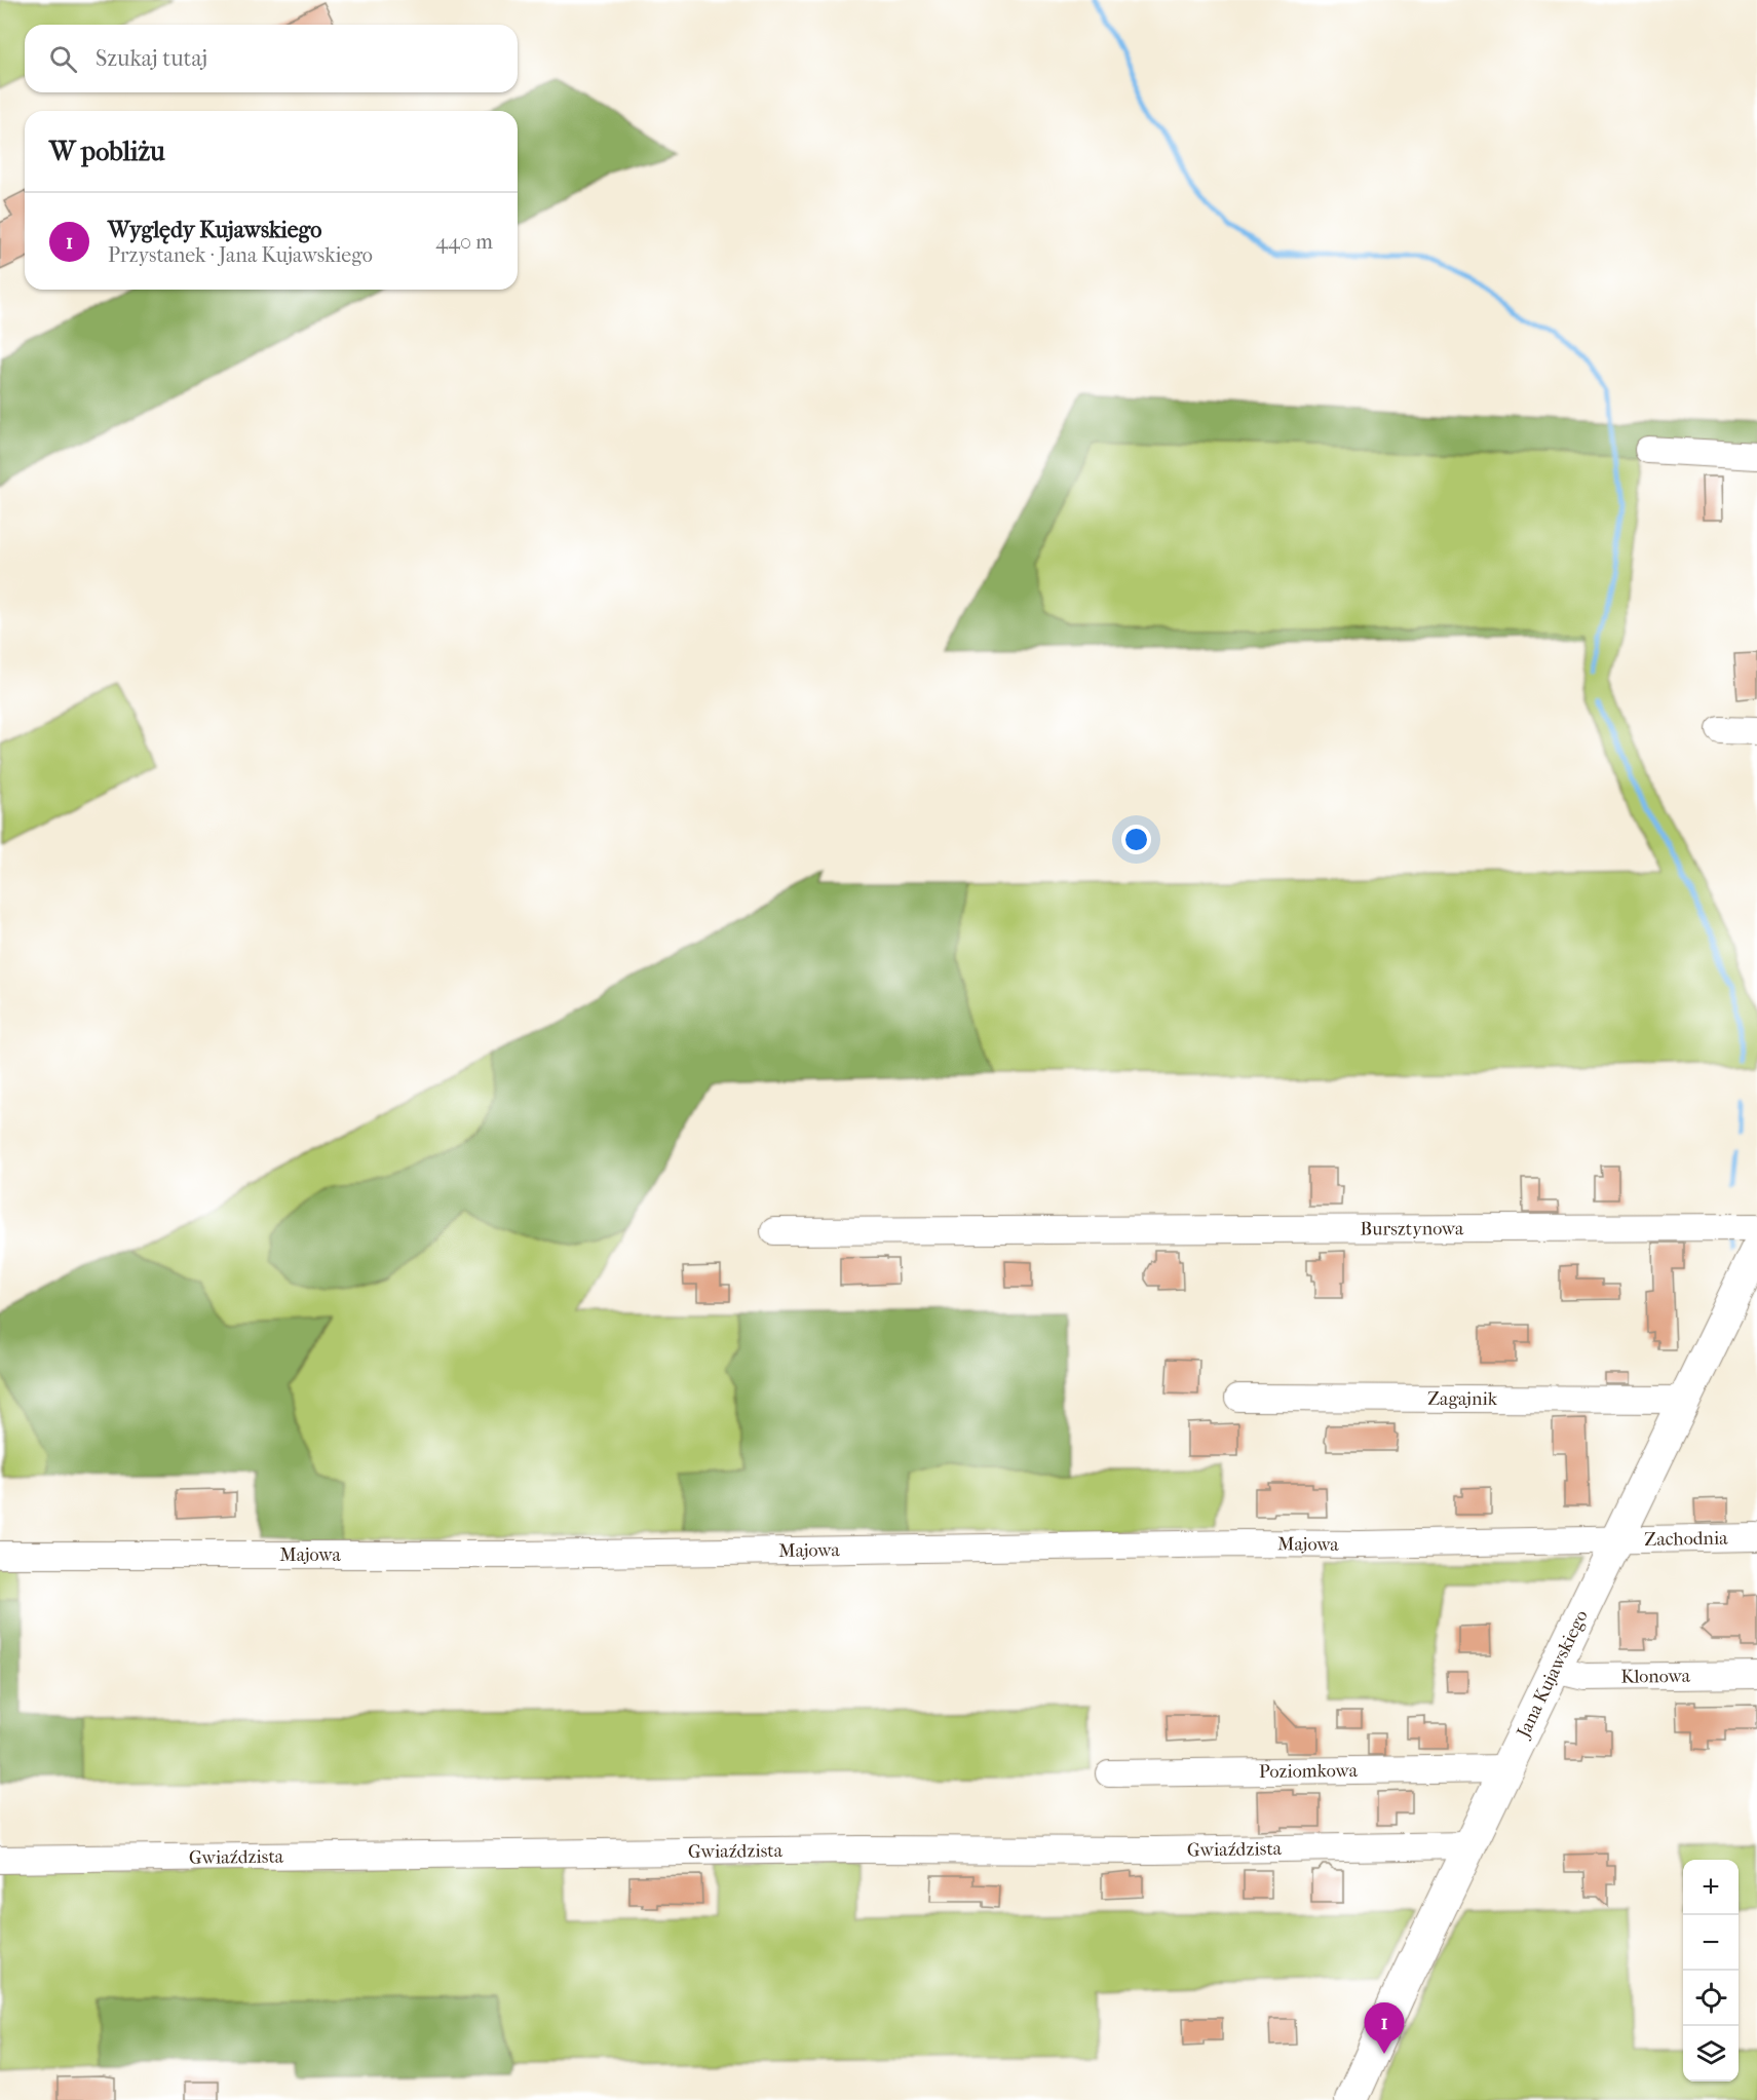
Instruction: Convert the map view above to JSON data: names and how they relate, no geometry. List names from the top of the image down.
{
  "streets": {
    "main road": ["Jana Kujawskiego"],
    "street": [
      "Bursztynowa",
      "Zagajnik",
      "Zachodnia",
      "Majowa",
      "Klonowa",
      "Poziomkowa",
      "Gwiaździsta"
    ]
  },
  "crossings": [
    ["Zagajnik", "Jana Kujawskiego"],
    ["Zachodnia", "Majowa"],
    ["Zachodnia", "Jana Kujawskiego"],
    ["Majowa", "Jana Kujawskiego"],
    ["Jana Kujawskiego", "Klonowa"],
    ["Jana Kujawskiego", "Poziomkowa"],
    ["Jana Kujawskiego", "Gwiaździsta"]
  ],
  "page": {
    "search": "Szukaj tutaj",
    "heading": "W pobliżu",
    "list": [
      {
        "mark": "1",
        "name": "Wyględy Kujawskiego",
        "note": "Przystanek · Jana Kujawskiego",
        "value": "440 m"
      }
    ],
    "map_buttons": ["+", "−"],
    "pins": "1"
  }
}
